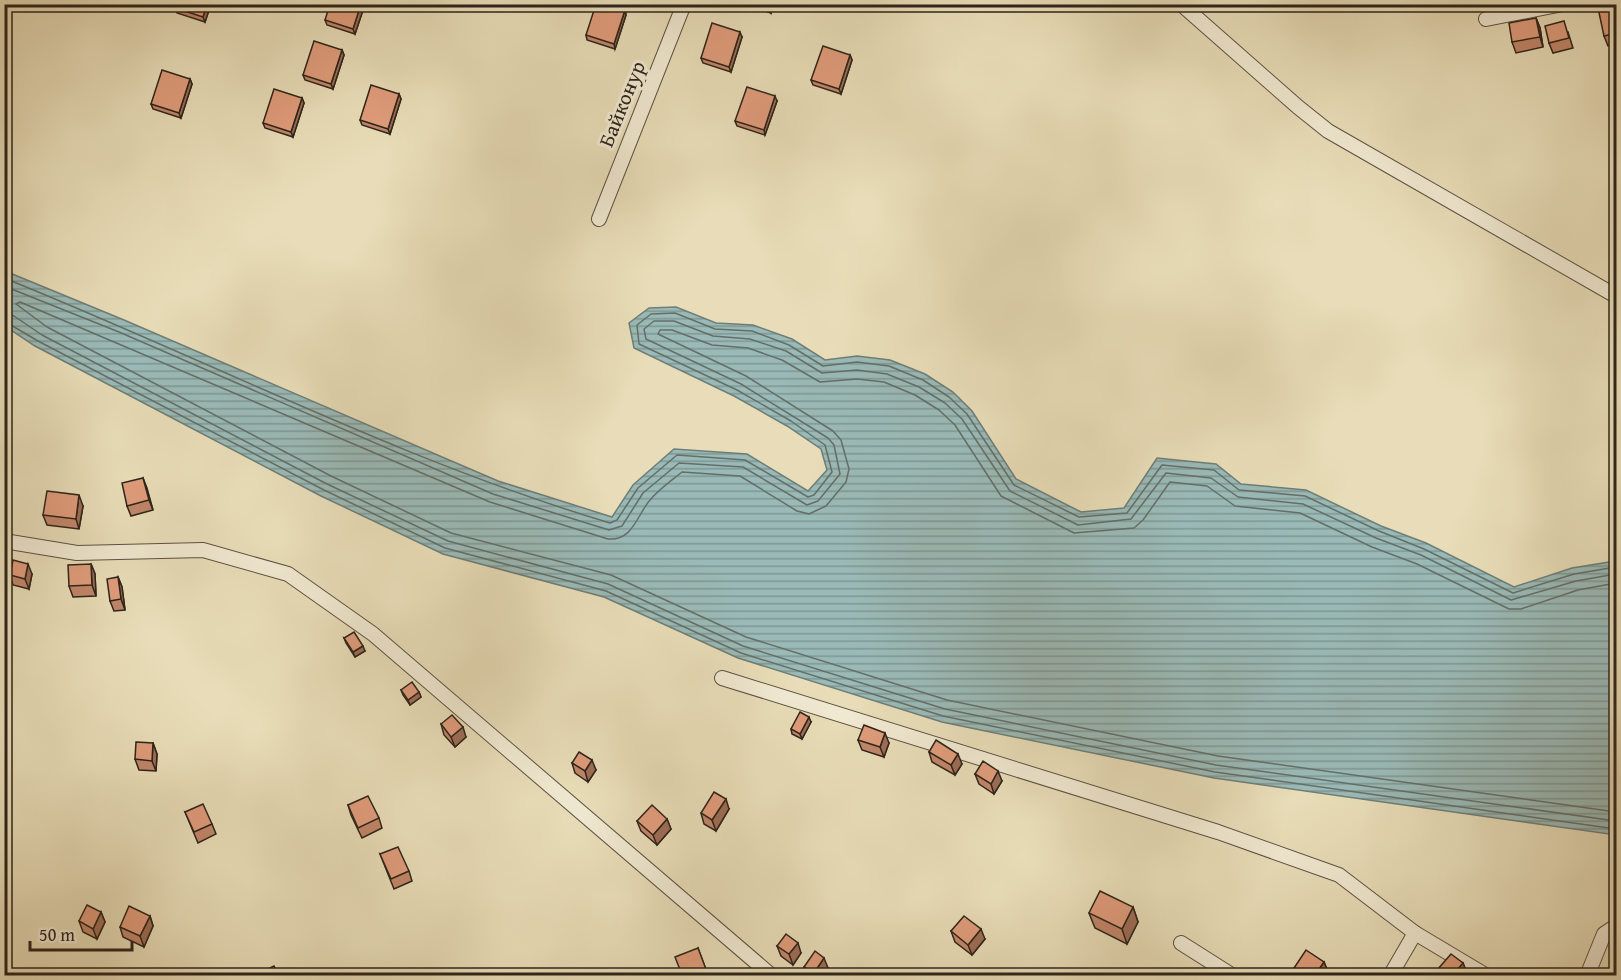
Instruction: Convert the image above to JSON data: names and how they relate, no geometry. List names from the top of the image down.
{
  "streets": {
    "street": ["Байконур"]
  },
  "scale_bar": "50 m"
}
